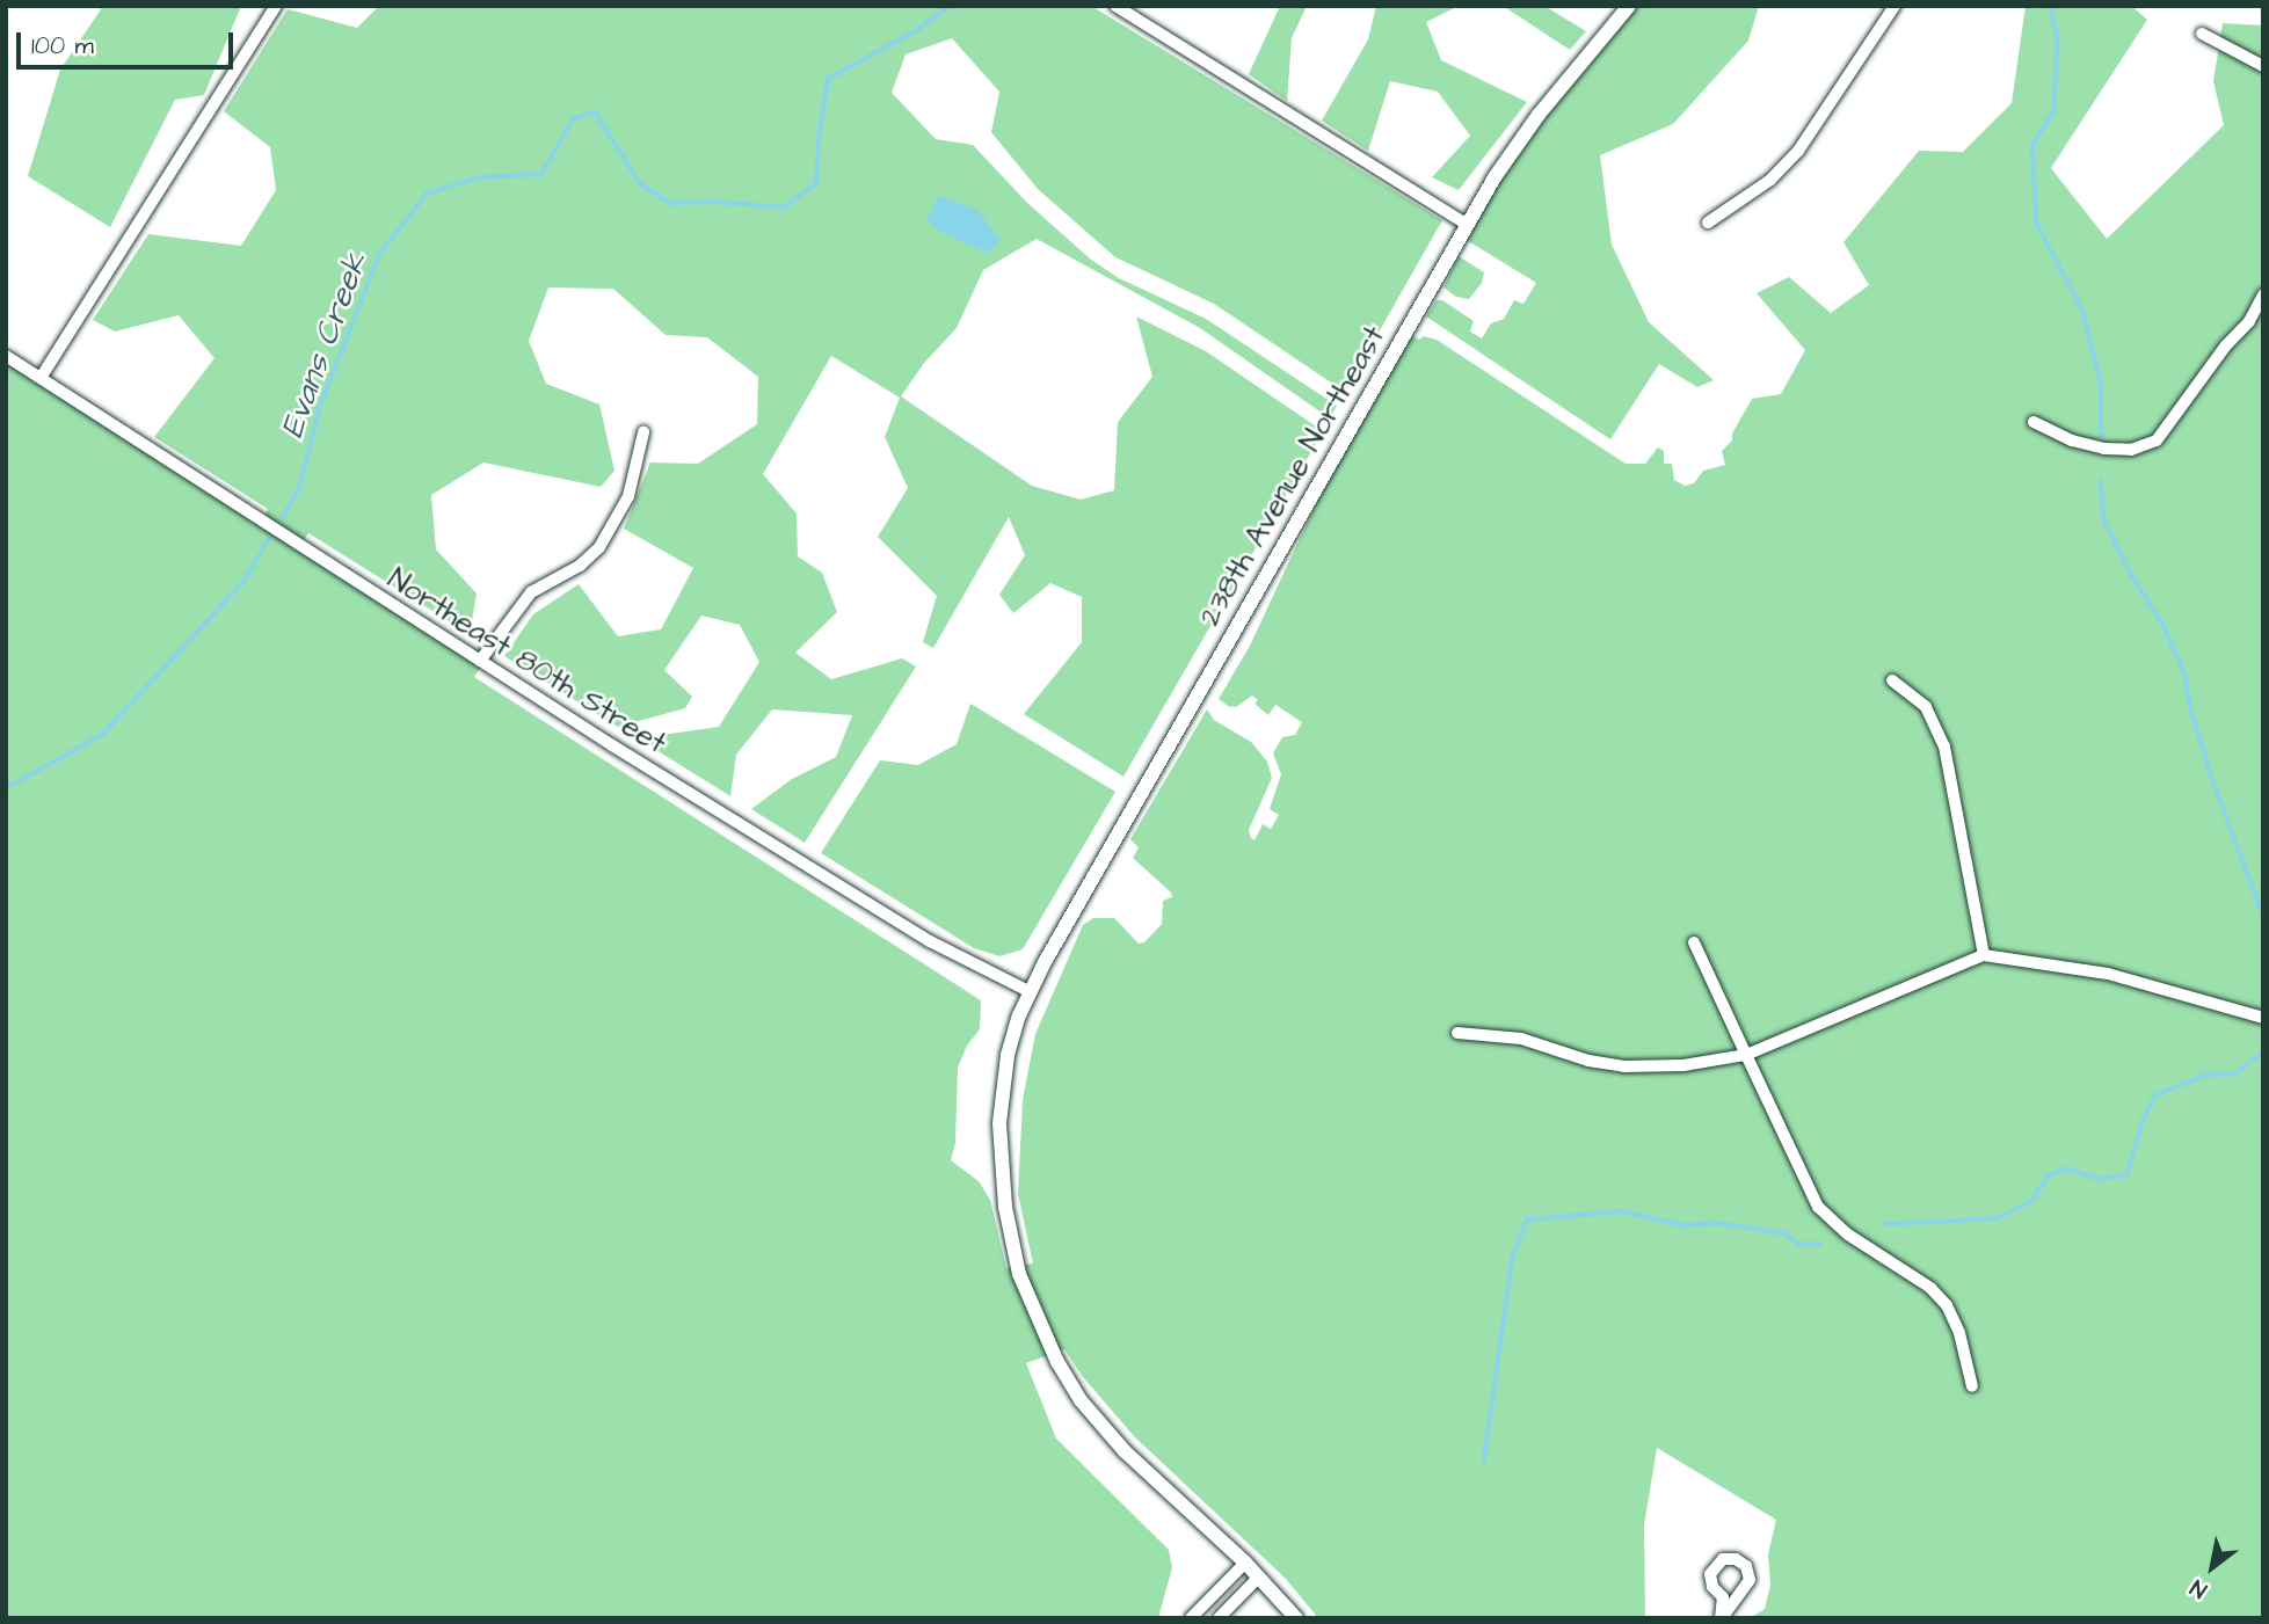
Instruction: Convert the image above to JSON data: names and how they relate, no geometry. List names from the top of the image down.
{
  "streets": {
    "street": ["238th Avenue Northeast", "Northeast 80th Street"]
  },
  "crossings": [
    ["238th Avenue Northeast", "Northeast 80th Street"]
  ],
  "water": ["Evans Creek"],
  "scale_bar": "100 m",
  "north": "bottom left"
}
